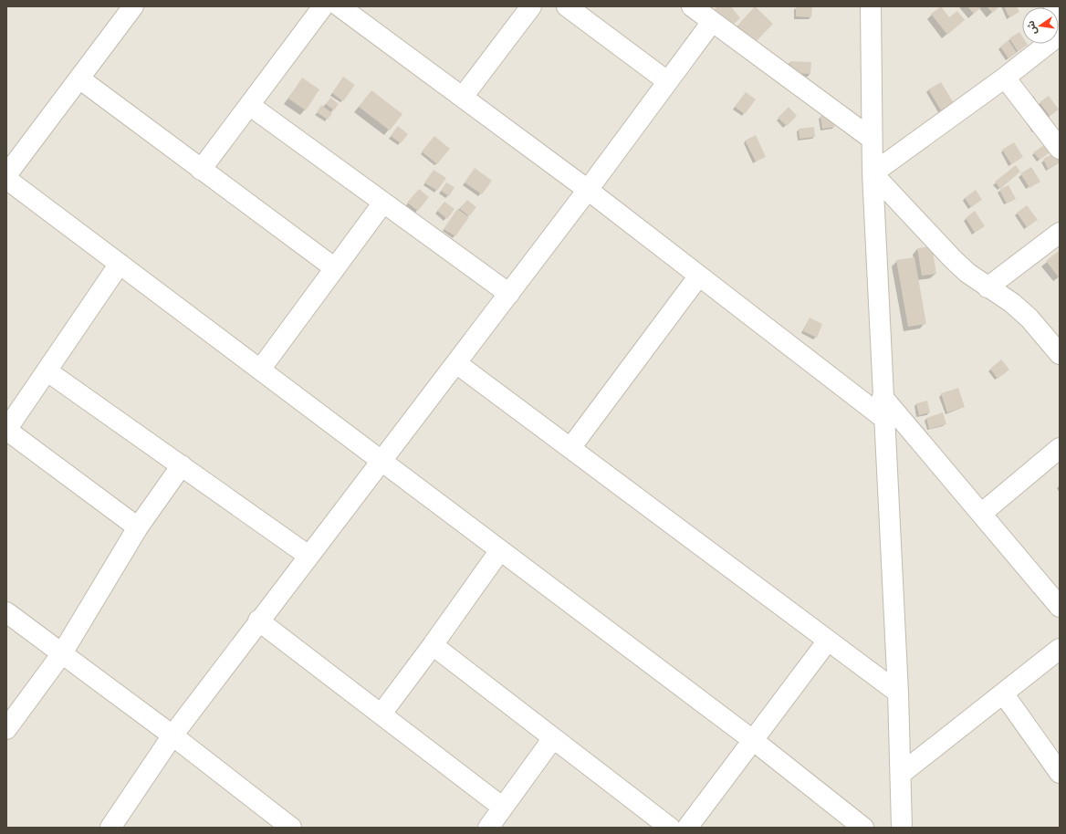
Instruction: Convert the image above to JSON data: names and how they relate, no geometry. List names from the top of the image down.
{
  "north": "left"
}
